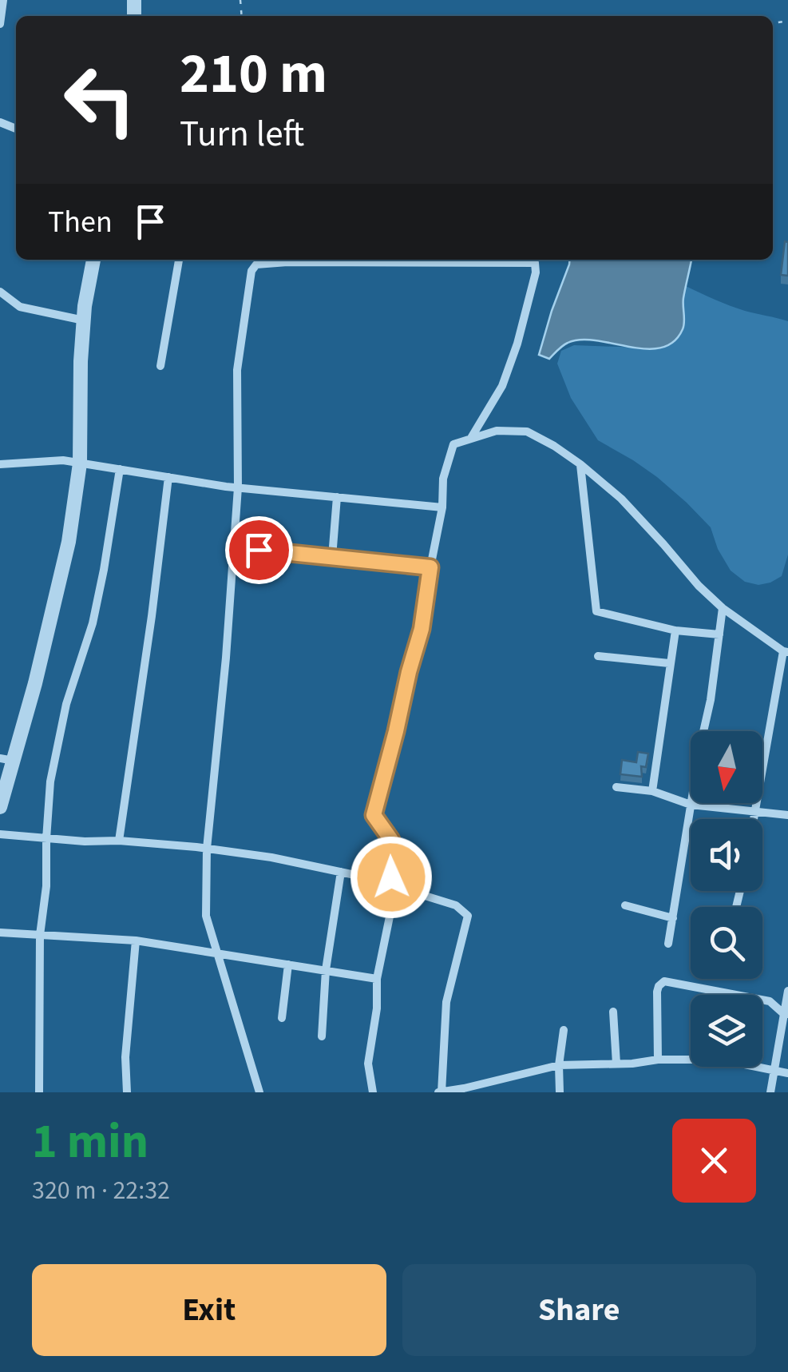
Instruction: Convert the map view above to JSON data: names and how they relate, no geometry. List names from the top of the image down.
{
  "north": "bottom",
  "page": {
    "turn": ["210 m", "Turn left"],
    "then": "Then",
    "heading": ["1 min", "320 m · 22:32"],
    "buttons": ["Exit", "Share"]
  }
}
